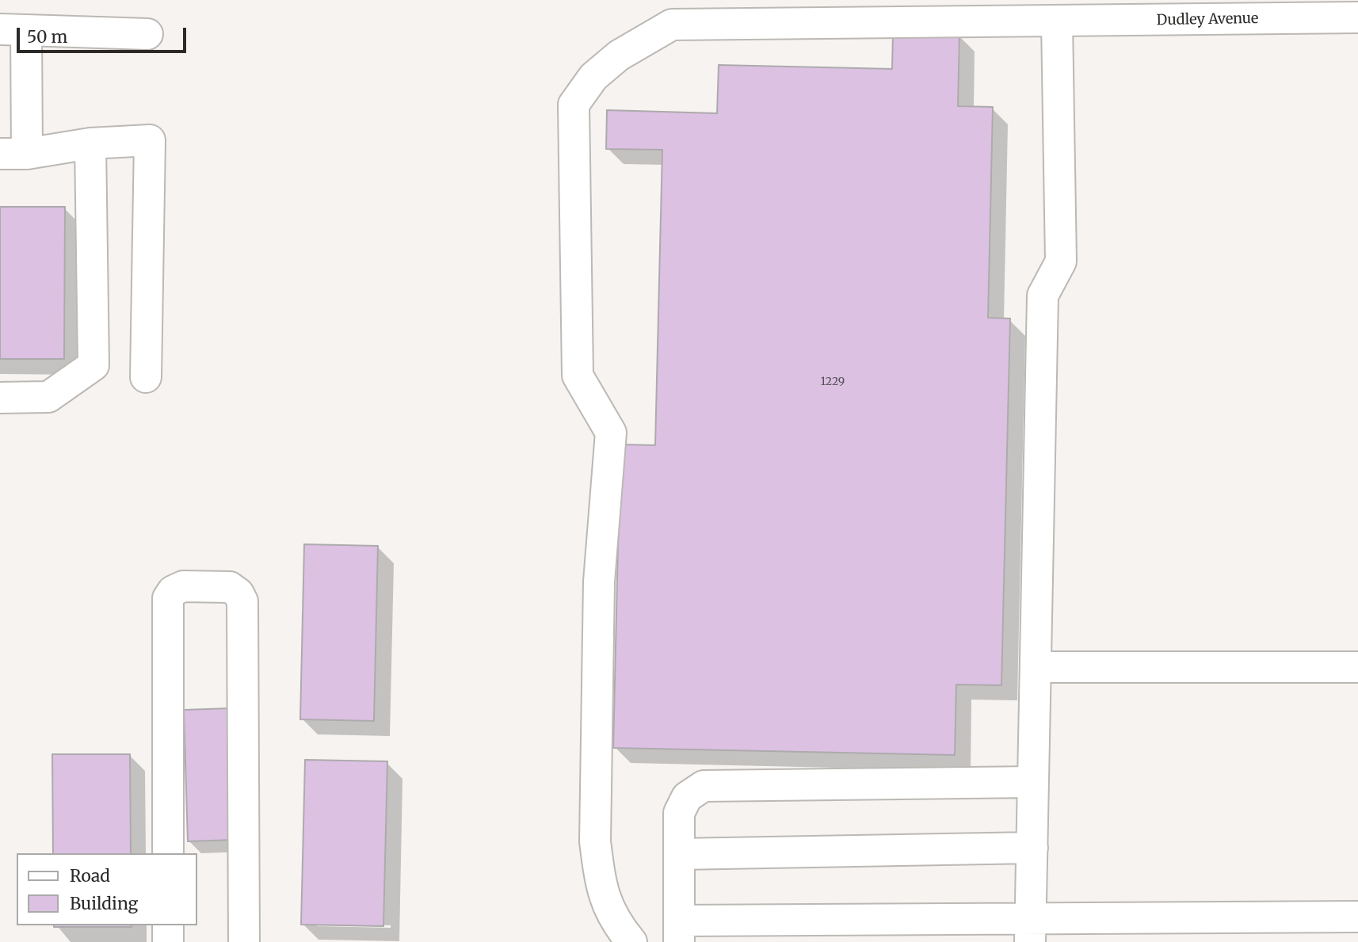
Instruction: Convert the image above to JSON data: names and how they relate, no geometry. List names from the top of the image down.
{
  "streets": {
    "street": ["Dudley Avenue"]
  },
  "house_numbers": ["1229"],
  "legend": ["Road", "Building"],
  "scale_bar": "50 m"
}
